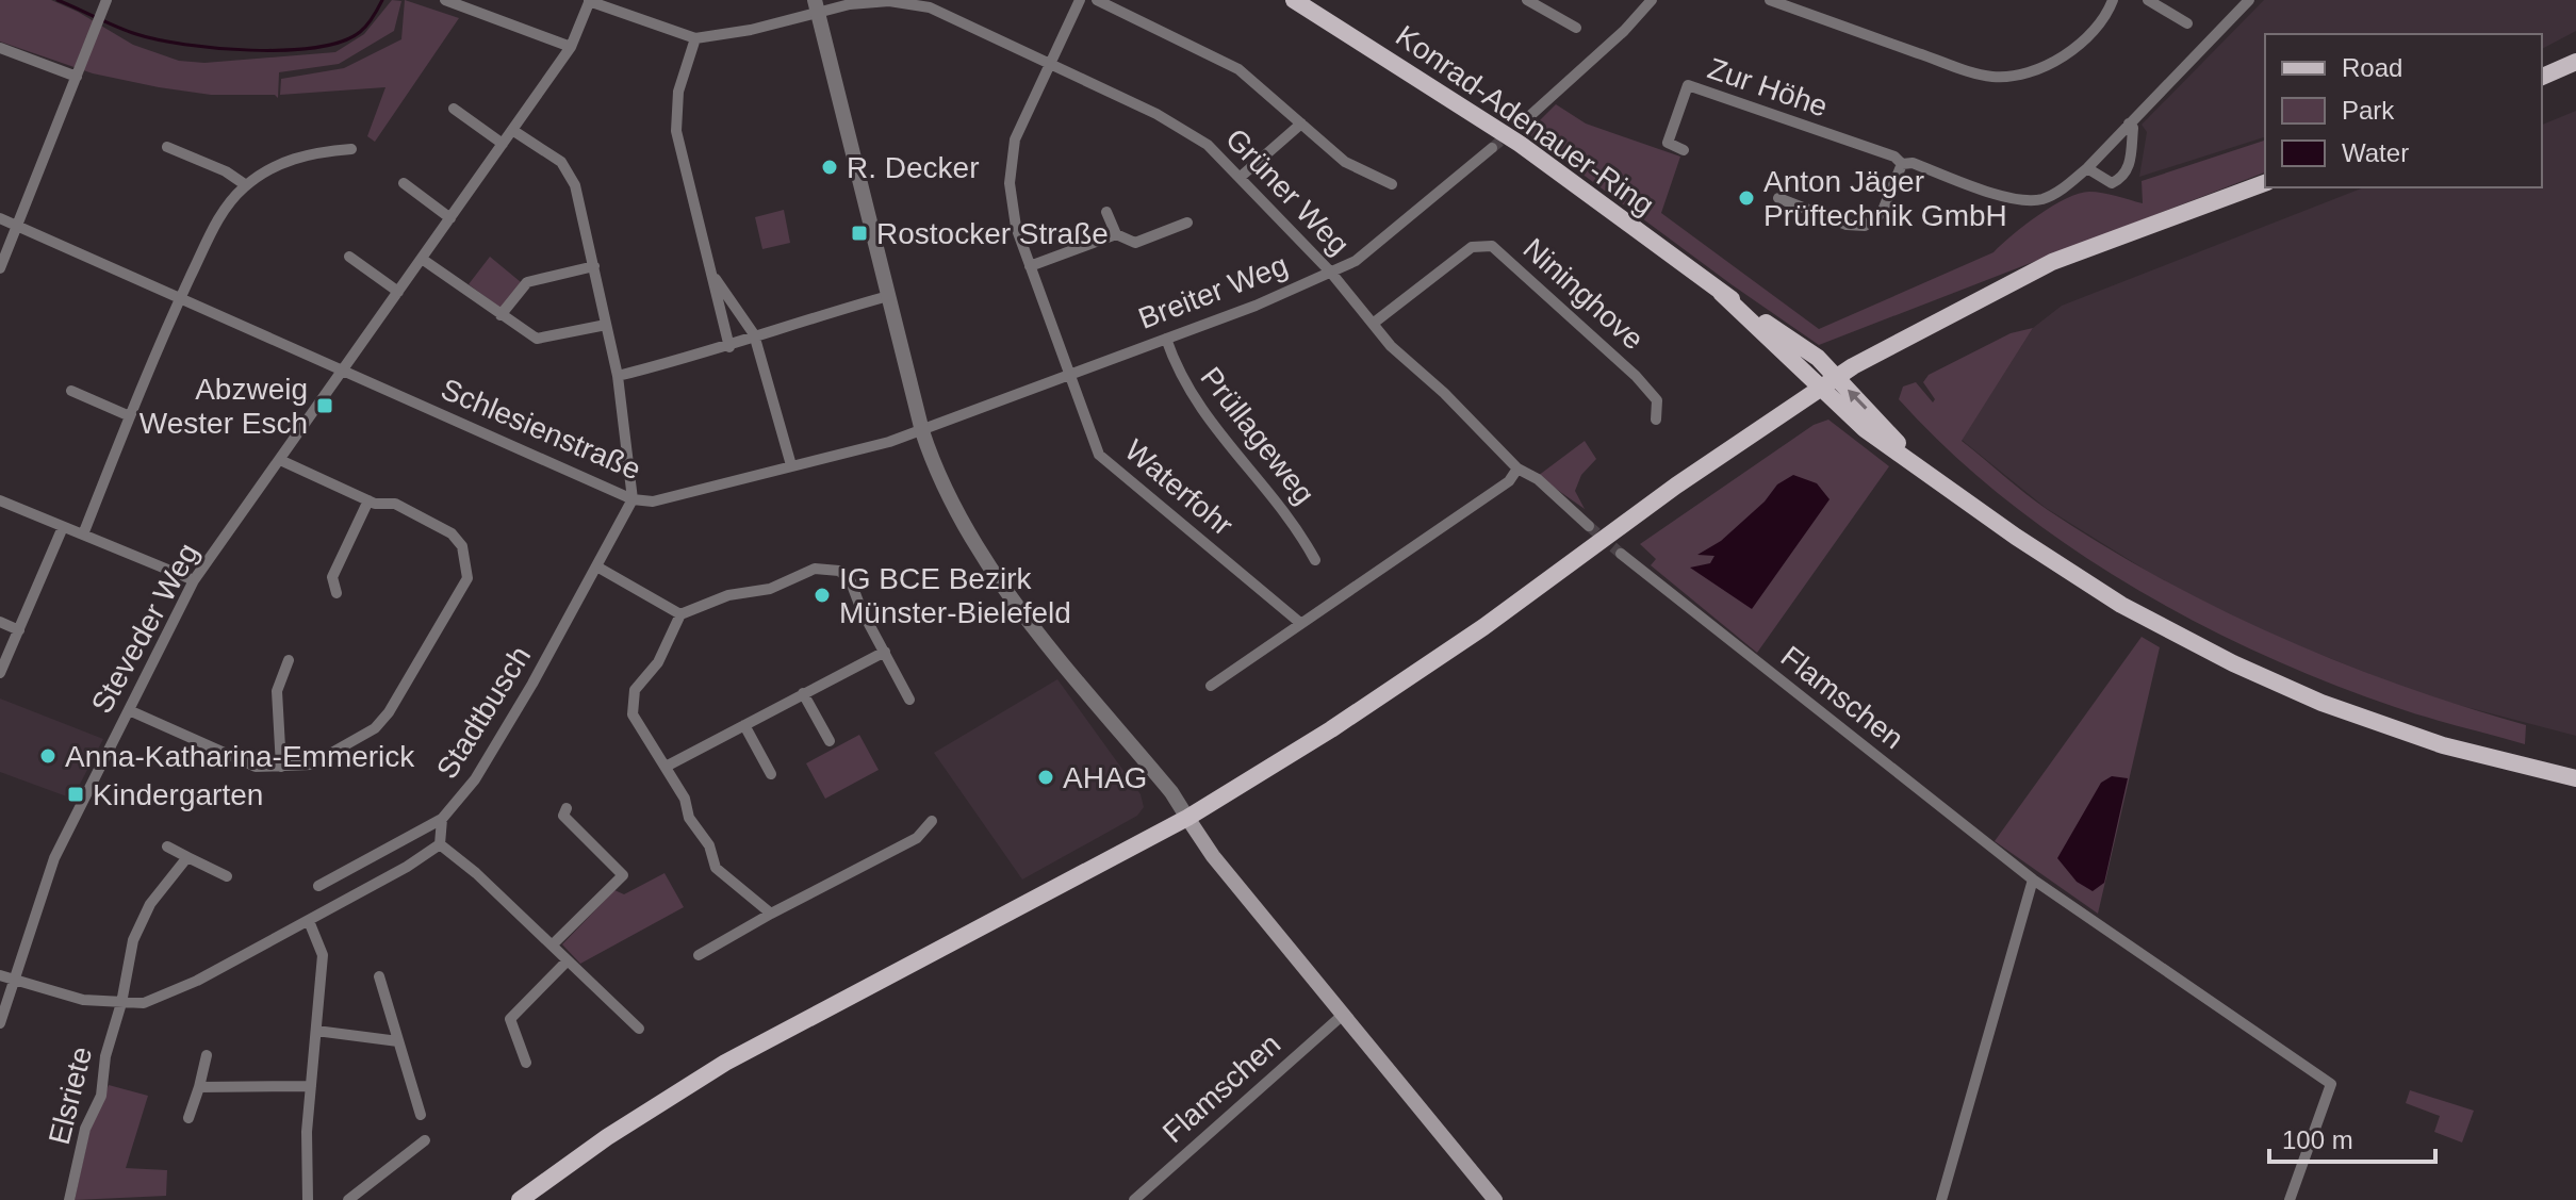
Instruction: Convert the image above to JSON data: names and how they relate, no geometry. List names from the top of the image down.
{
  "streets": {
    "main road": ["Konrad-Adenauer-Ring"],
    "street": [
      "Zur Höhe",
      "Grüner Weg",
      "Breiter Weg",
      "Nininghove",
      "Schlesienstraße",
      "Prüllageweg",
      "Waterfohr",
      "Steveder Weg",
      "Flamschen",
      "Stadtbusch",
      "Elsriete"
    ]
  },
  "crossings": [
    ["Grüner Weg", "Breiter Weg"],
    ["Grüner Weg", "Nininghove"],
    ["Grüner Weg", "Waterfohr"],
    ["Breiter Weg", "Schlesienstraße"],
    ["Breiter Weg", "Prüllageweg"],
    ["Breiter Weg", "Waterfohr"],
    ["Schlesienstraße", "Steveder Weg"],
    ["Schlesienstraße", "Stadtbusch"]
  ],
  "places": {
    "other": [
      "R. Decker",
      "Anton Jäger Prüftechnik GmbH",
      "IG BCE Bezirk Münster-Bielefeld",
      "Anna-Katharina-Emmerick",
      "AHAG"
    ],
    "transit": ["Rostocker Straße", "Abzweig Wester Esch", "Kindergarten"]
  },
  "legend": ["Road", "Park", "Water"],
  "scale_bar": "100 m"
}
